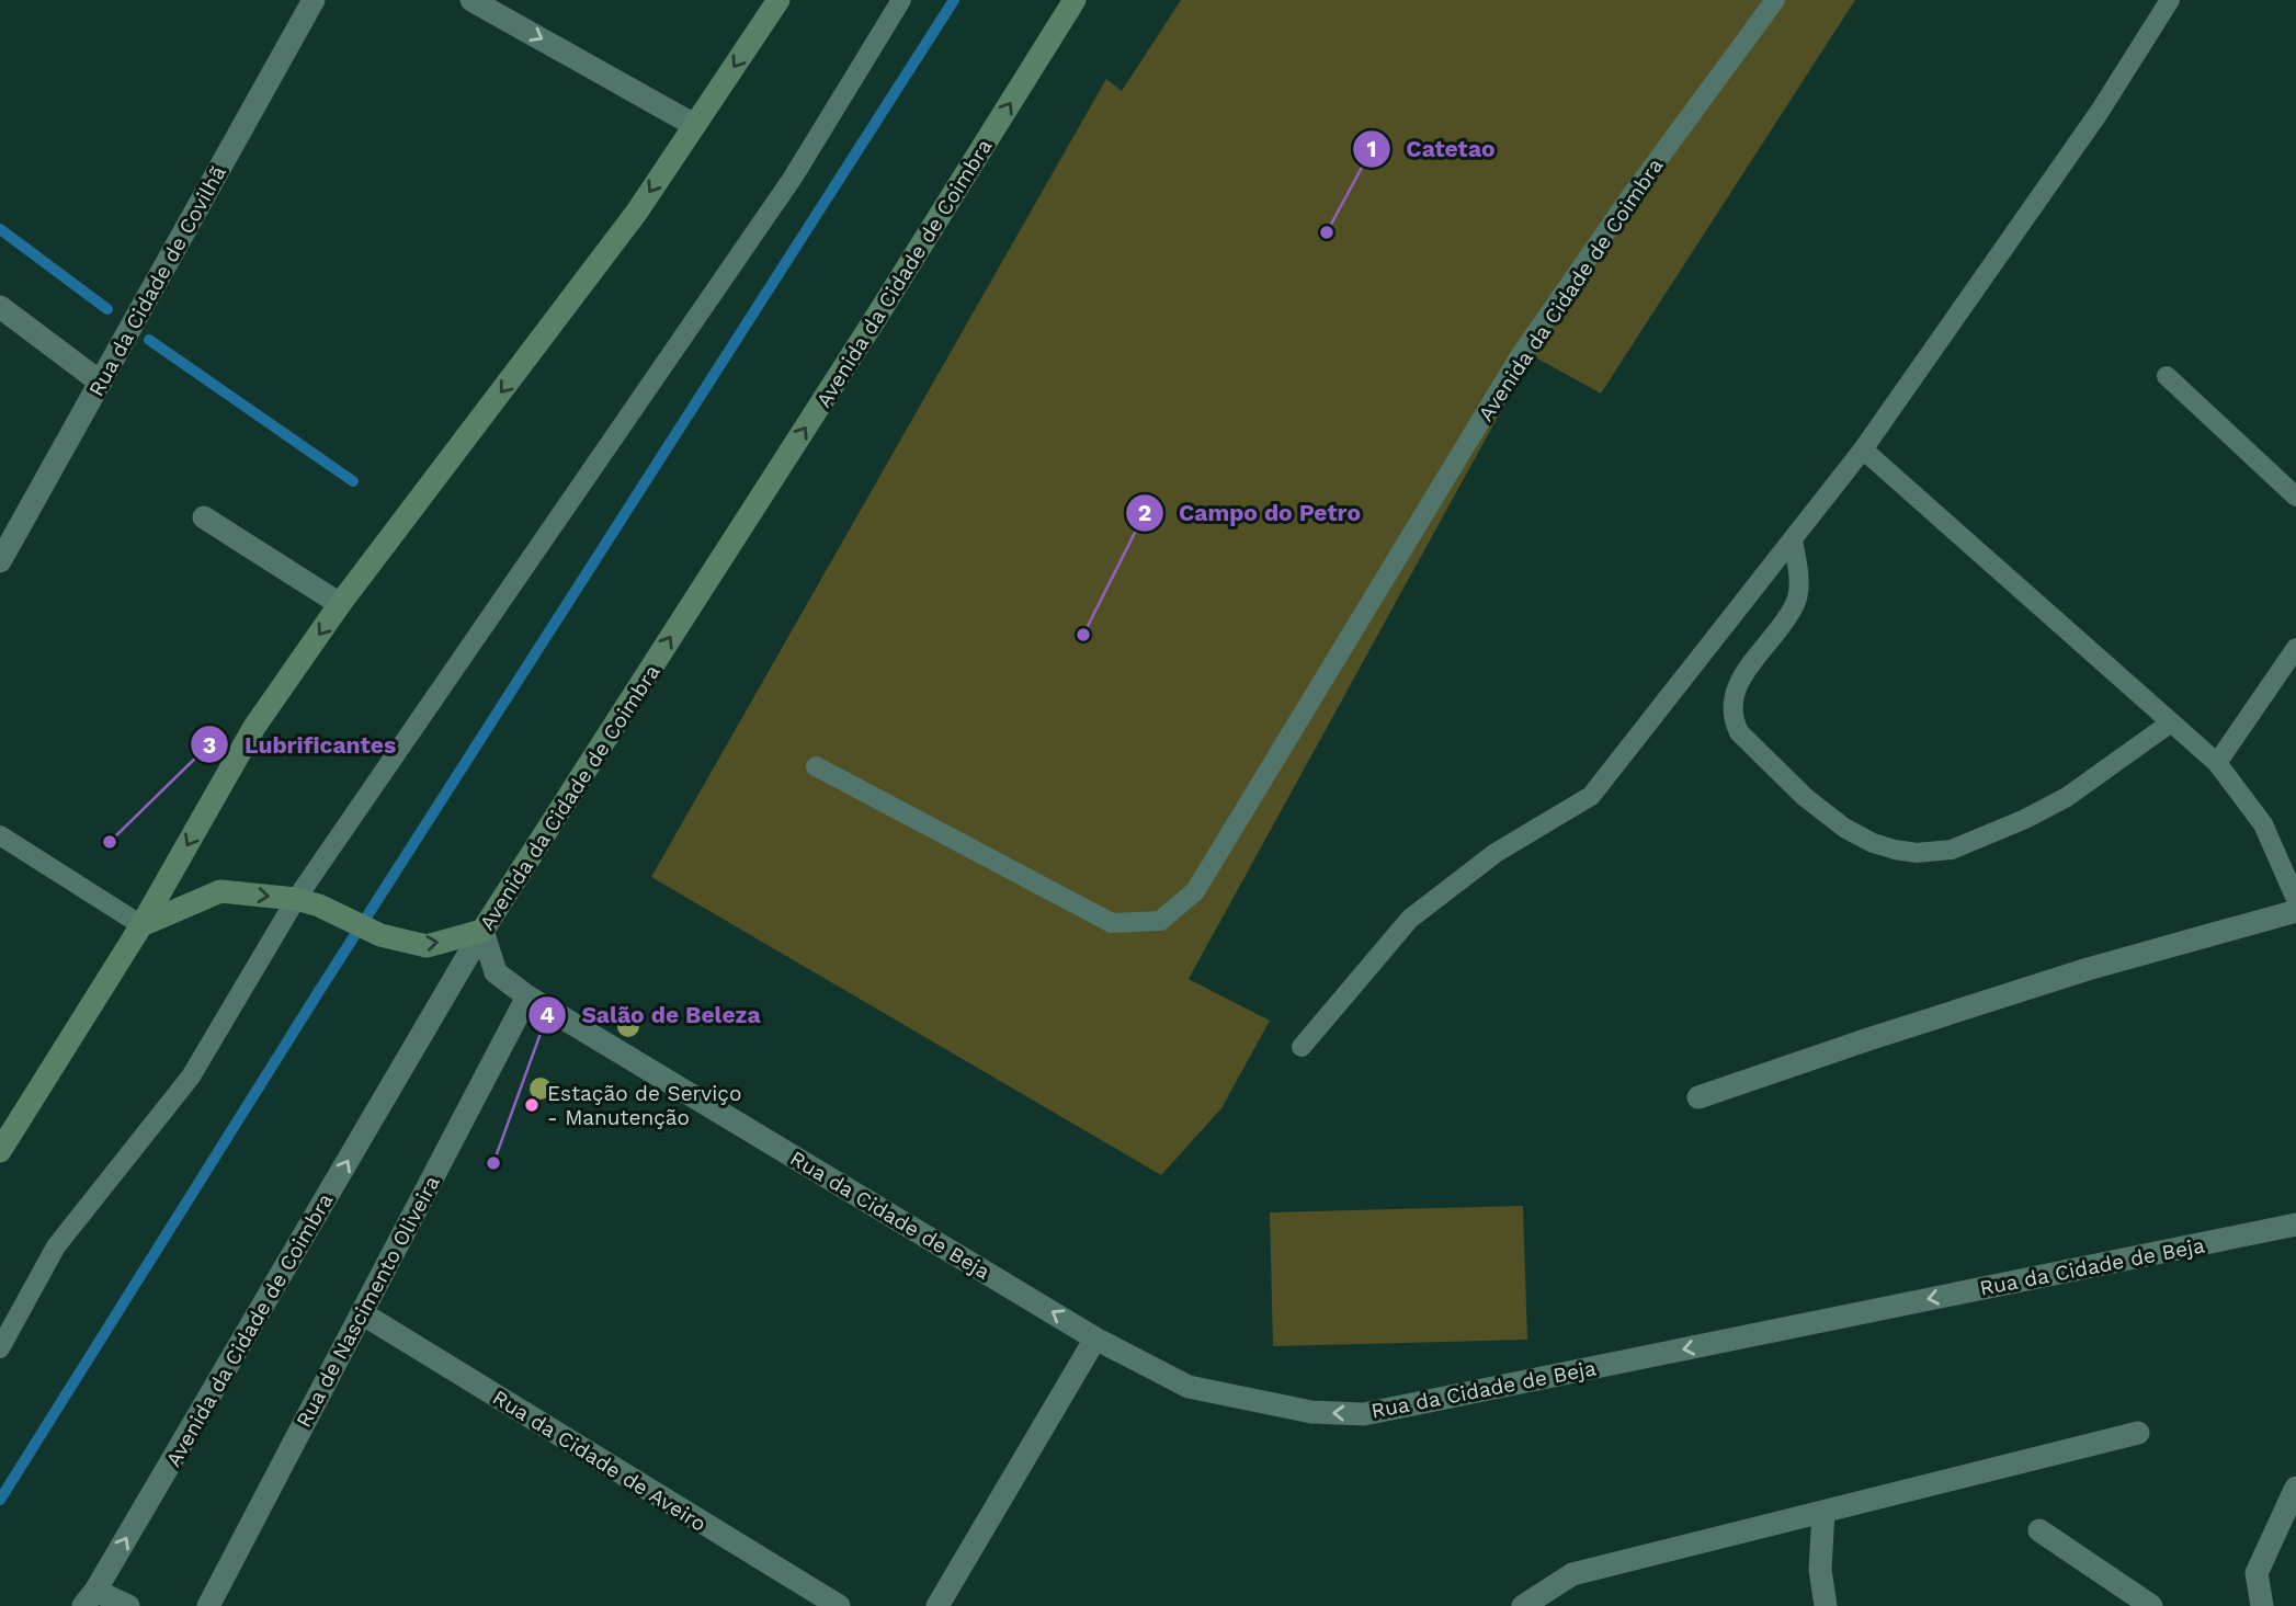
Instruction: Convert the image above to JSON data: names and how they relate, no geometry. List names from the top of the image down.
{
  "streets": {
    "main road": ["Avenida da Cidade de Coimbra"],
    "street": [
      "Rua da Cidade de Covilhã",
      "Rua da Cidade de Beja",
      "Rua de Nascimento Oliveira",
      "Rua da Cidade de Aveiro"
    ]
  },
  "crossings": [
    ["Avenida da Cidade de Coimbra", "Rua da Cidade de Beja"],
    ["Rua da Cidade de Beja", "Rua de Nascimento Oliveira"],
    ["Rua de Nascimento Oliveira", "Rua da Cidade de Aveiro"]
  ],
  "one_way": ["Avenida da Cidade de Coimbra"],
  "places": [
    "Catetao",
    "Campo do Petro",
    "Lubrificantes",
    "Estação de Serviço - Manutenção",
    "Salão de Beleza"
  ]
}
